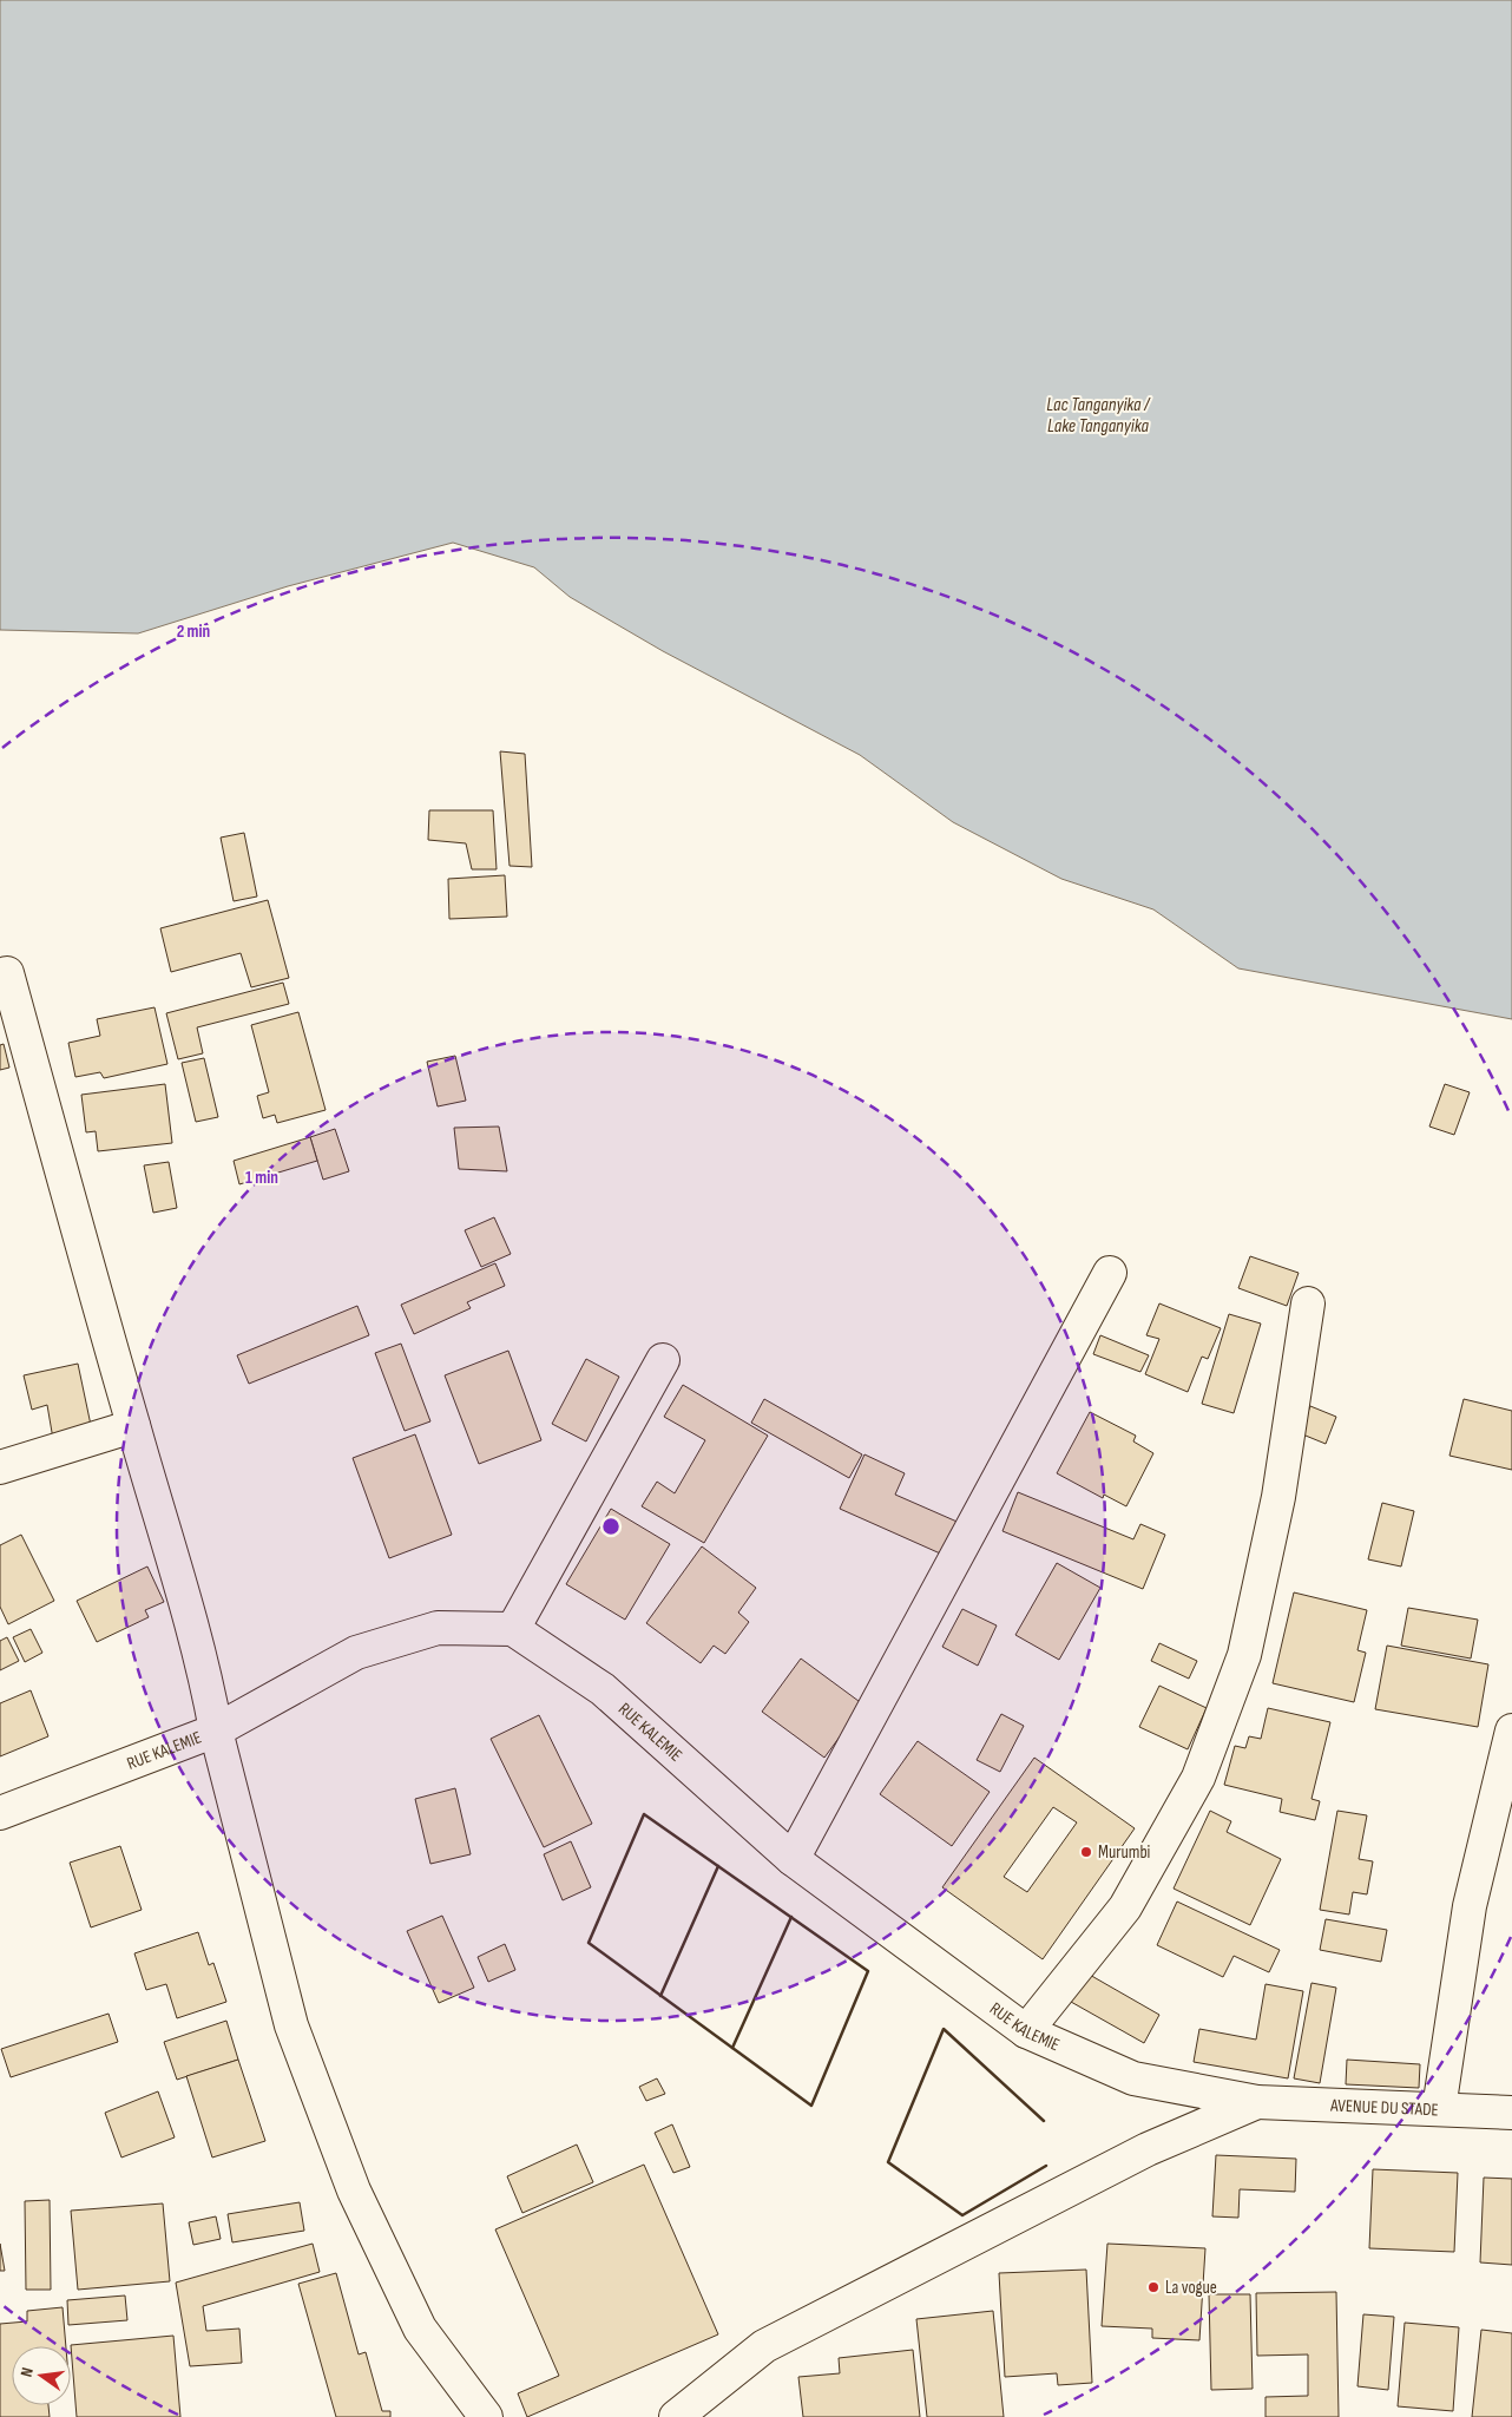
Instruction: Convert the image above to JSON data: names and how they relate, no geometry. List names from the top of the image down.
{
  "streets": {
    "street": ["RUE KALEMIE", "AVENUE DU STADE"]
  },
  "crossings": [
    ["RUE KALEMIE", "AVENUE DU STADE"]
  ],
  "water": ["Lac Tanganyika / Lake Tanganyika"],
  "places": ["Murumbi", "La vogue"],
  "north": "left",
  "rings": ["2 min", "1 min"]
}
